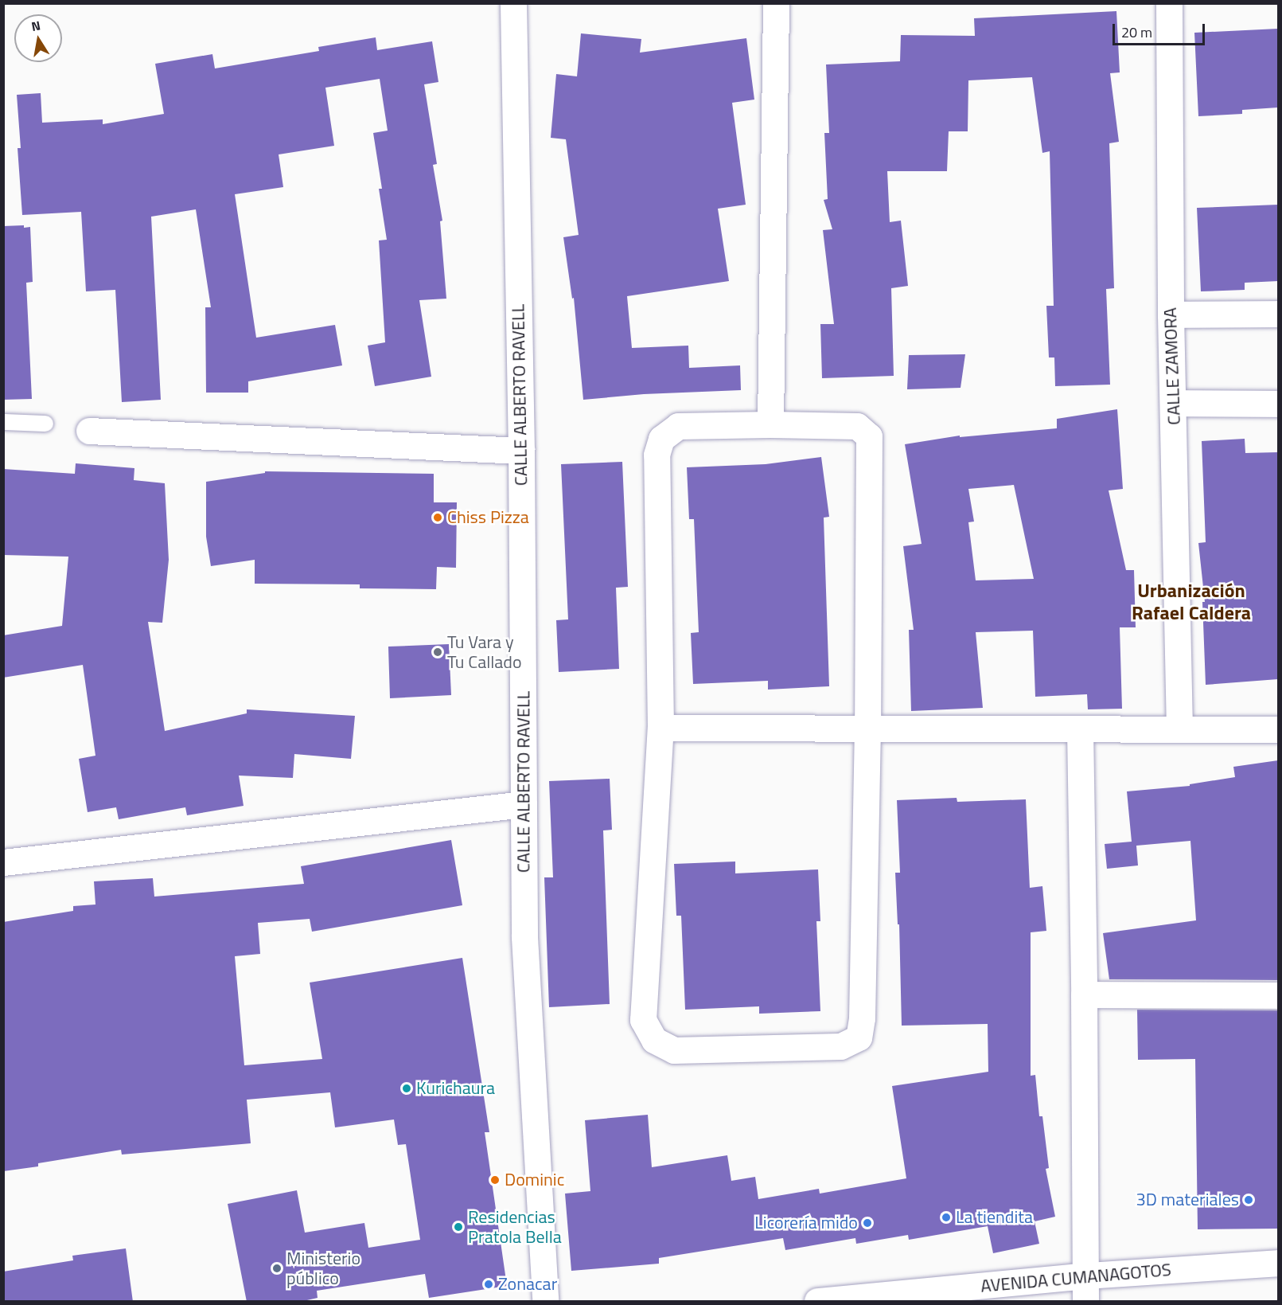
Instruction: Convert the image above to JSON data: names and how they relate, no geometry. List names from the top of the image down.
{
  "streets": {
    "street": ["CALLE ZAMORA", "CALLE ALBERTO RAVELL", "AVENIDA CUMANAGOTOS"]
  },
  "districts": ["Urbanización Rafael Caldera"],
  "places": [
    "Chiss Pizza",
    "Tu Vara y Tu Callado",
    "Kurichaura",
    "Dominic",
    "3D materiales",
    "La tiendita",
    "Licorería mido",
    "Residencias Pratola Bella",
    "Ministerio público",
    "Zonacar"
  ],
  "scale_bar": "20 m",
  "north": "top"
}
